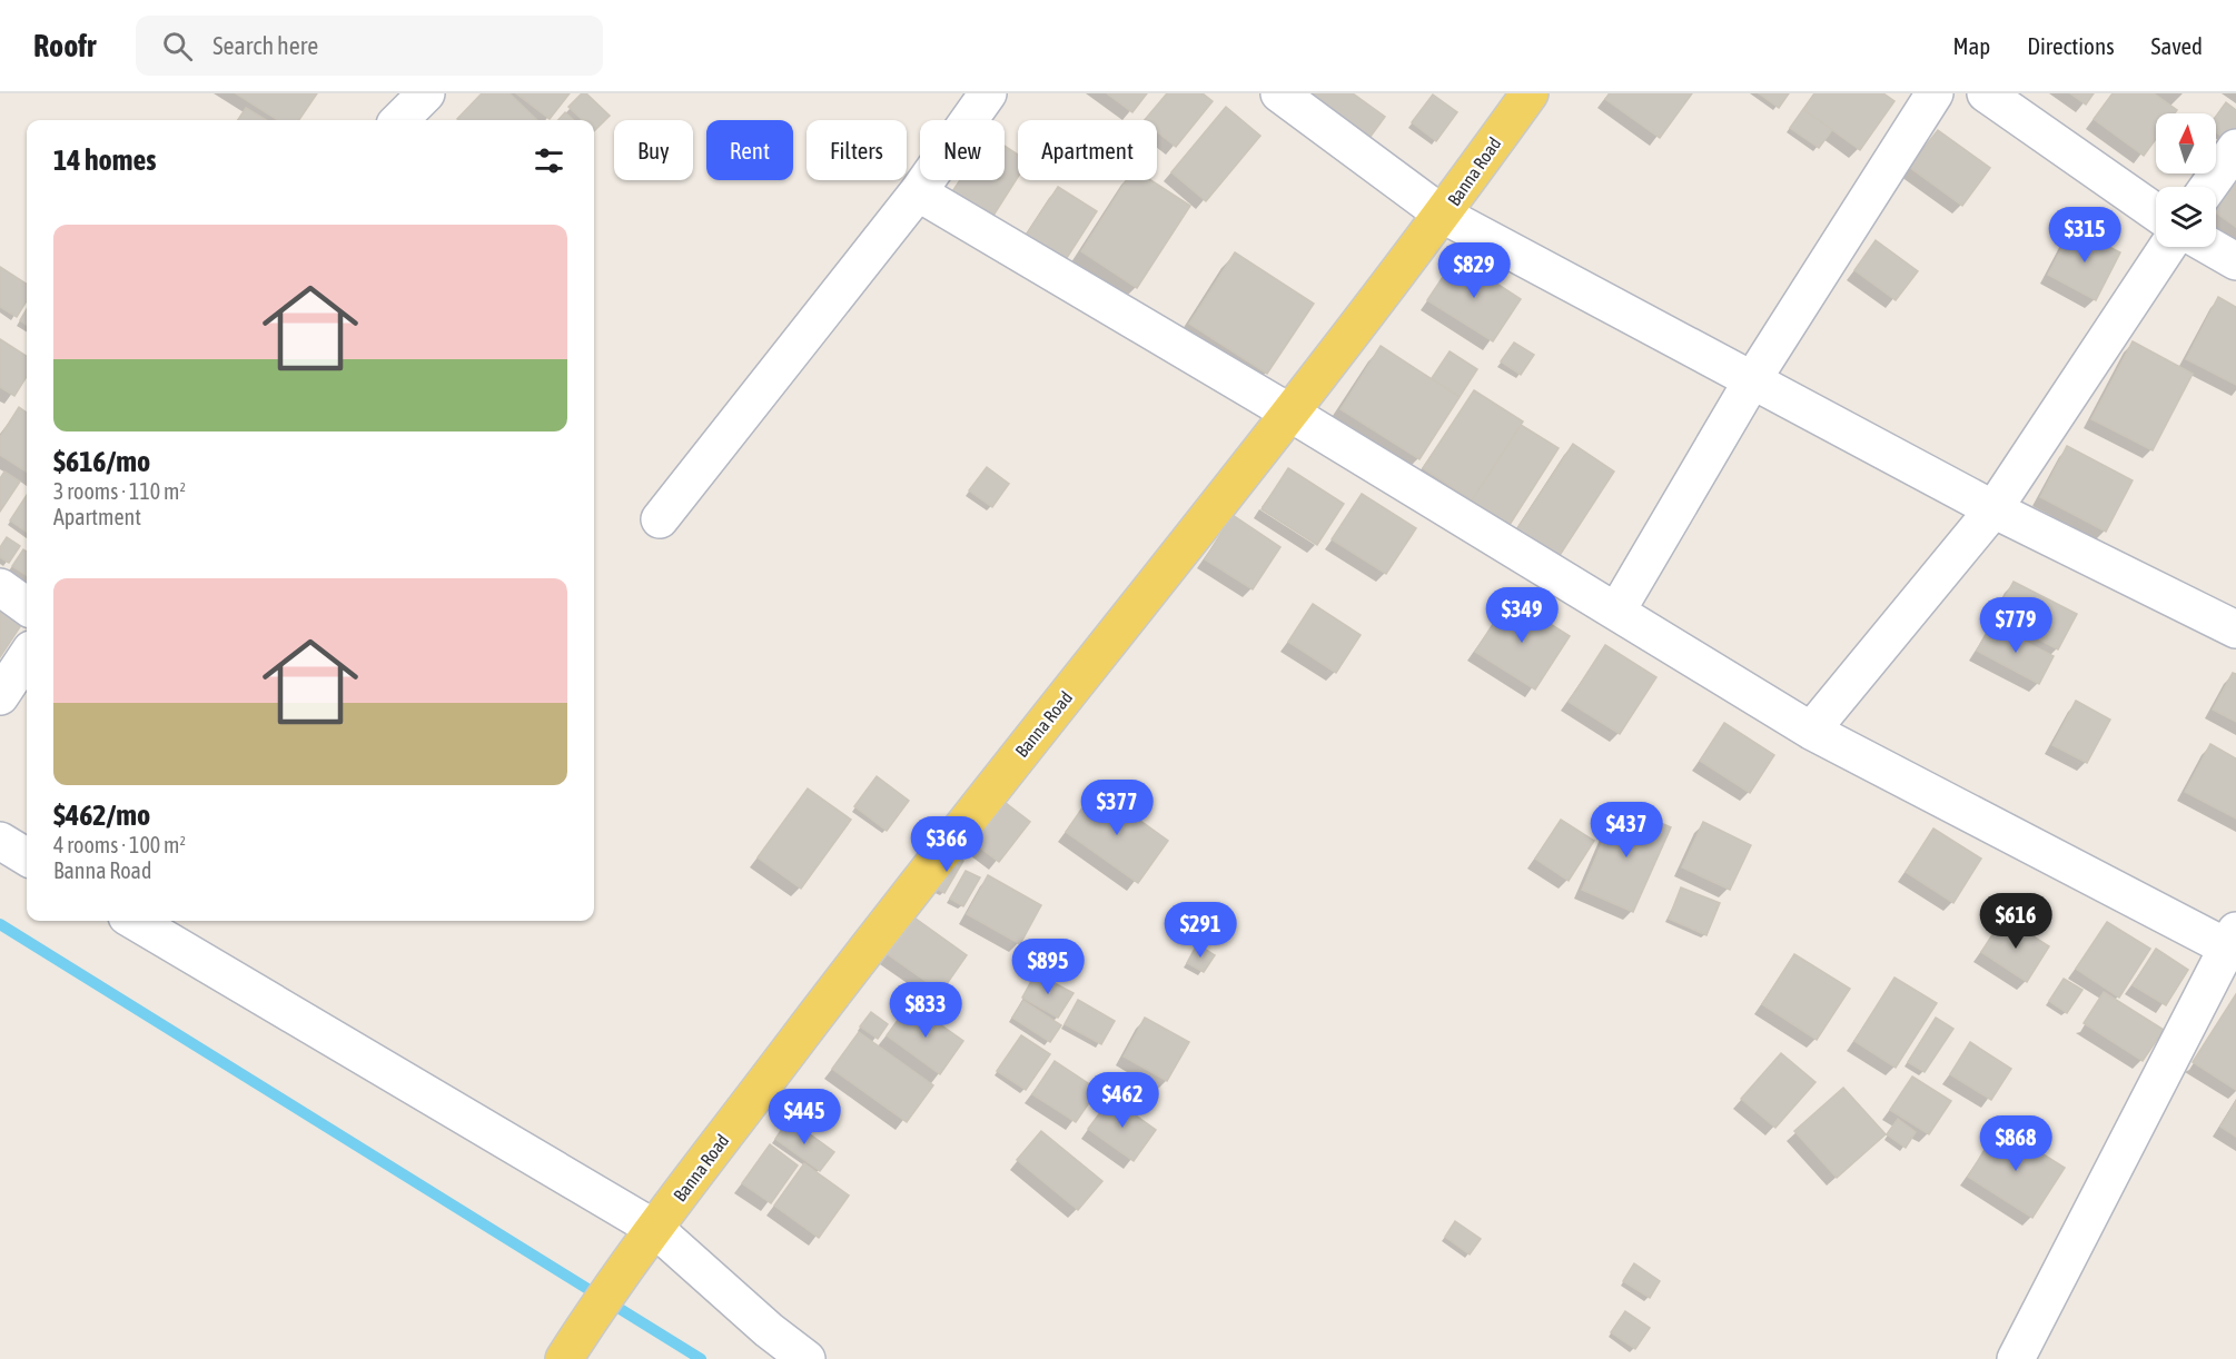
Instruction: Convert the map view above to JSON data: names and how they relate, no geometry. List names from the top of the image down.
{
  "streets": {
    "main road": ["Banna Road"]
  },
  "north": "top",
  "page": {
    "header": "Roofr",
    "search": "Search here",
    "nav": ["Map", "Directions", "Saved"],
    "chip": [
      "Buy",
      "Rent",
      "Filters",
      "New",
      "Apartment"
    ],
    "heading": "14 homes",
    "list": [
      {
        "name": "$616/mo",
        "note": "3 rooms · 110 m² · Apartment"
      },
      {
        "name": "$462/mo",
        "note": "4 rooms · 100 m² · Banna Road"
      }
    ],
    "price": [
      "$315",
      "$829",
      "$349",
      "$779",
      "$377",
      "$437",
      "$366",
      "$616",
      "$291",
      "$895",
      "$833",
      "$462",
      "$445",
      "$868"
    ]
  }
}
